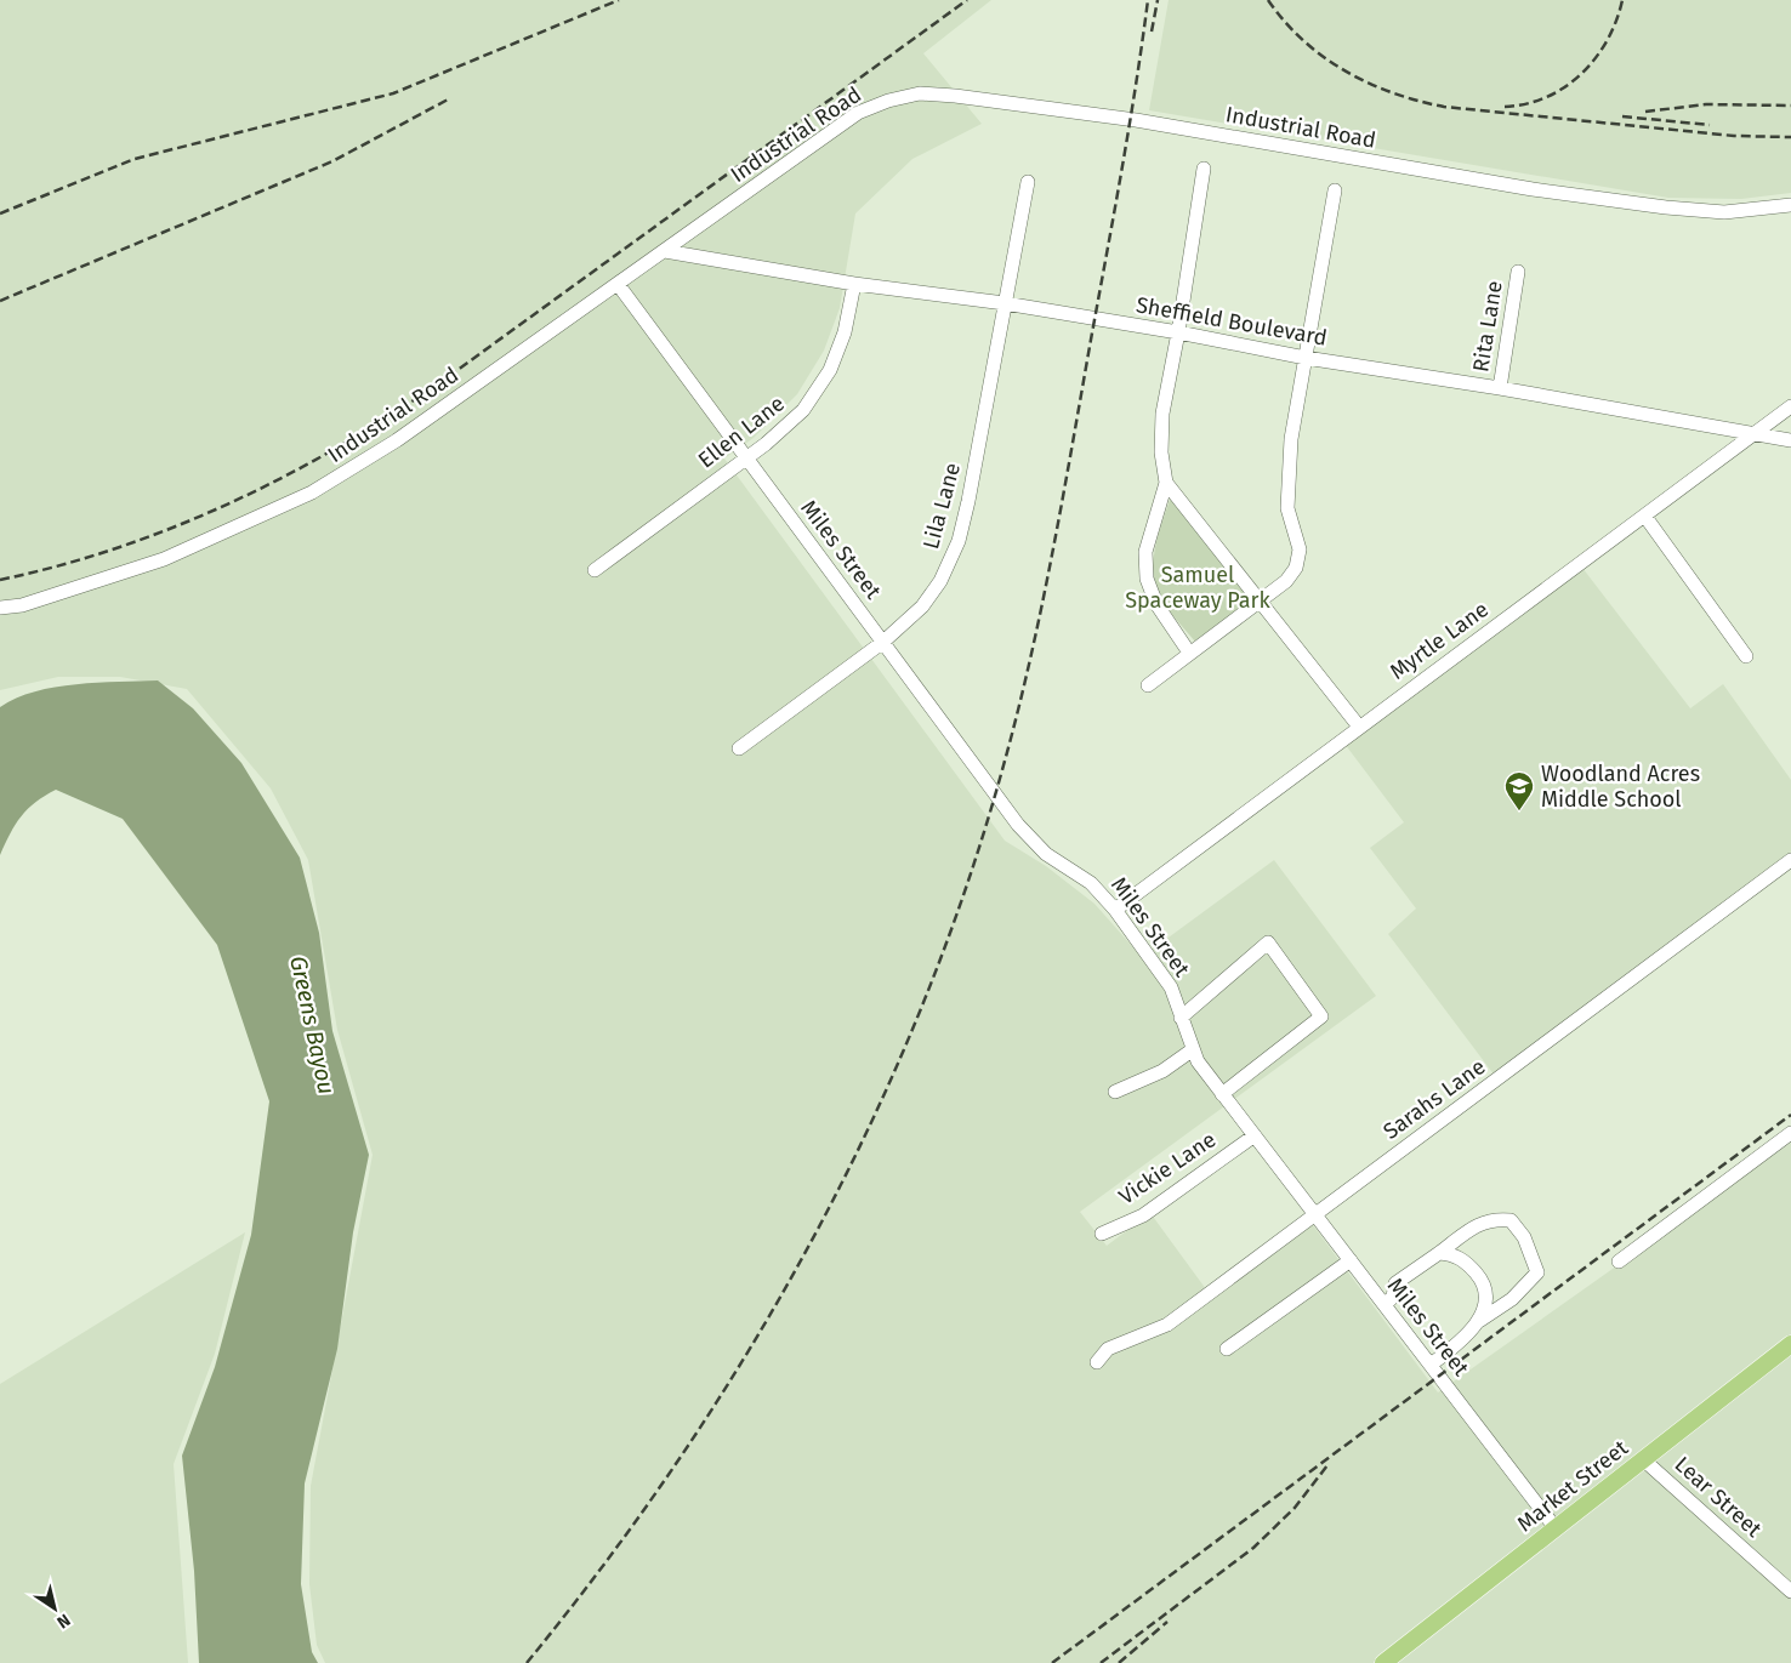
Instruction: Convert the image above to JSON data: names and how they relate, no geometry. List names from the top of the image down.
{
  "streets": {
    "main road": ["Market Street"],
    "street": [
      "Industrial Road",
      "Sheffield Boulevard",
      "Rita Lane",
      "Ellen Lane",
      "Lila Lane",
      "Miles Street",
      "Myrtle Lane",
      "Sarahs Lane",
      "Vickie Lane",
      "Lear Street"
    ]
  },
  "crossings": [
    ["Industrial Road", "Sheffield Boulevard"],
    ["Industrial Road", "Miles Street"],
    ["Sheffield Boulevard", "Rita Lane"],
    ["Sheffield Boulevard", "Ellen Lane"],
    ["Sheffield Boulevard", "Lila Lane"],
    ["Sheffield Boulevard", "Myrtle Lane"],
    ["Ellen Lane", "Miles Street"],
    ["Lila Lane", "Miles Street"],
    ["Miles Street", "Myrtle Lane"],
    ["Miles Street", "Sarahs Lane"],
    ["Miles Street", "Vickie Lane"],
    ["Miles Street", "Market Street"],
    ["Market Street", "Lear Street"]
  ],
  "water": ["Greens Bayou"],
  "parks": ["Samuel Spaceway Park"],
  "places": {
    "school or university": ["Woodland Acres Middle School"]
  },
  "north": "bottom right"
}
